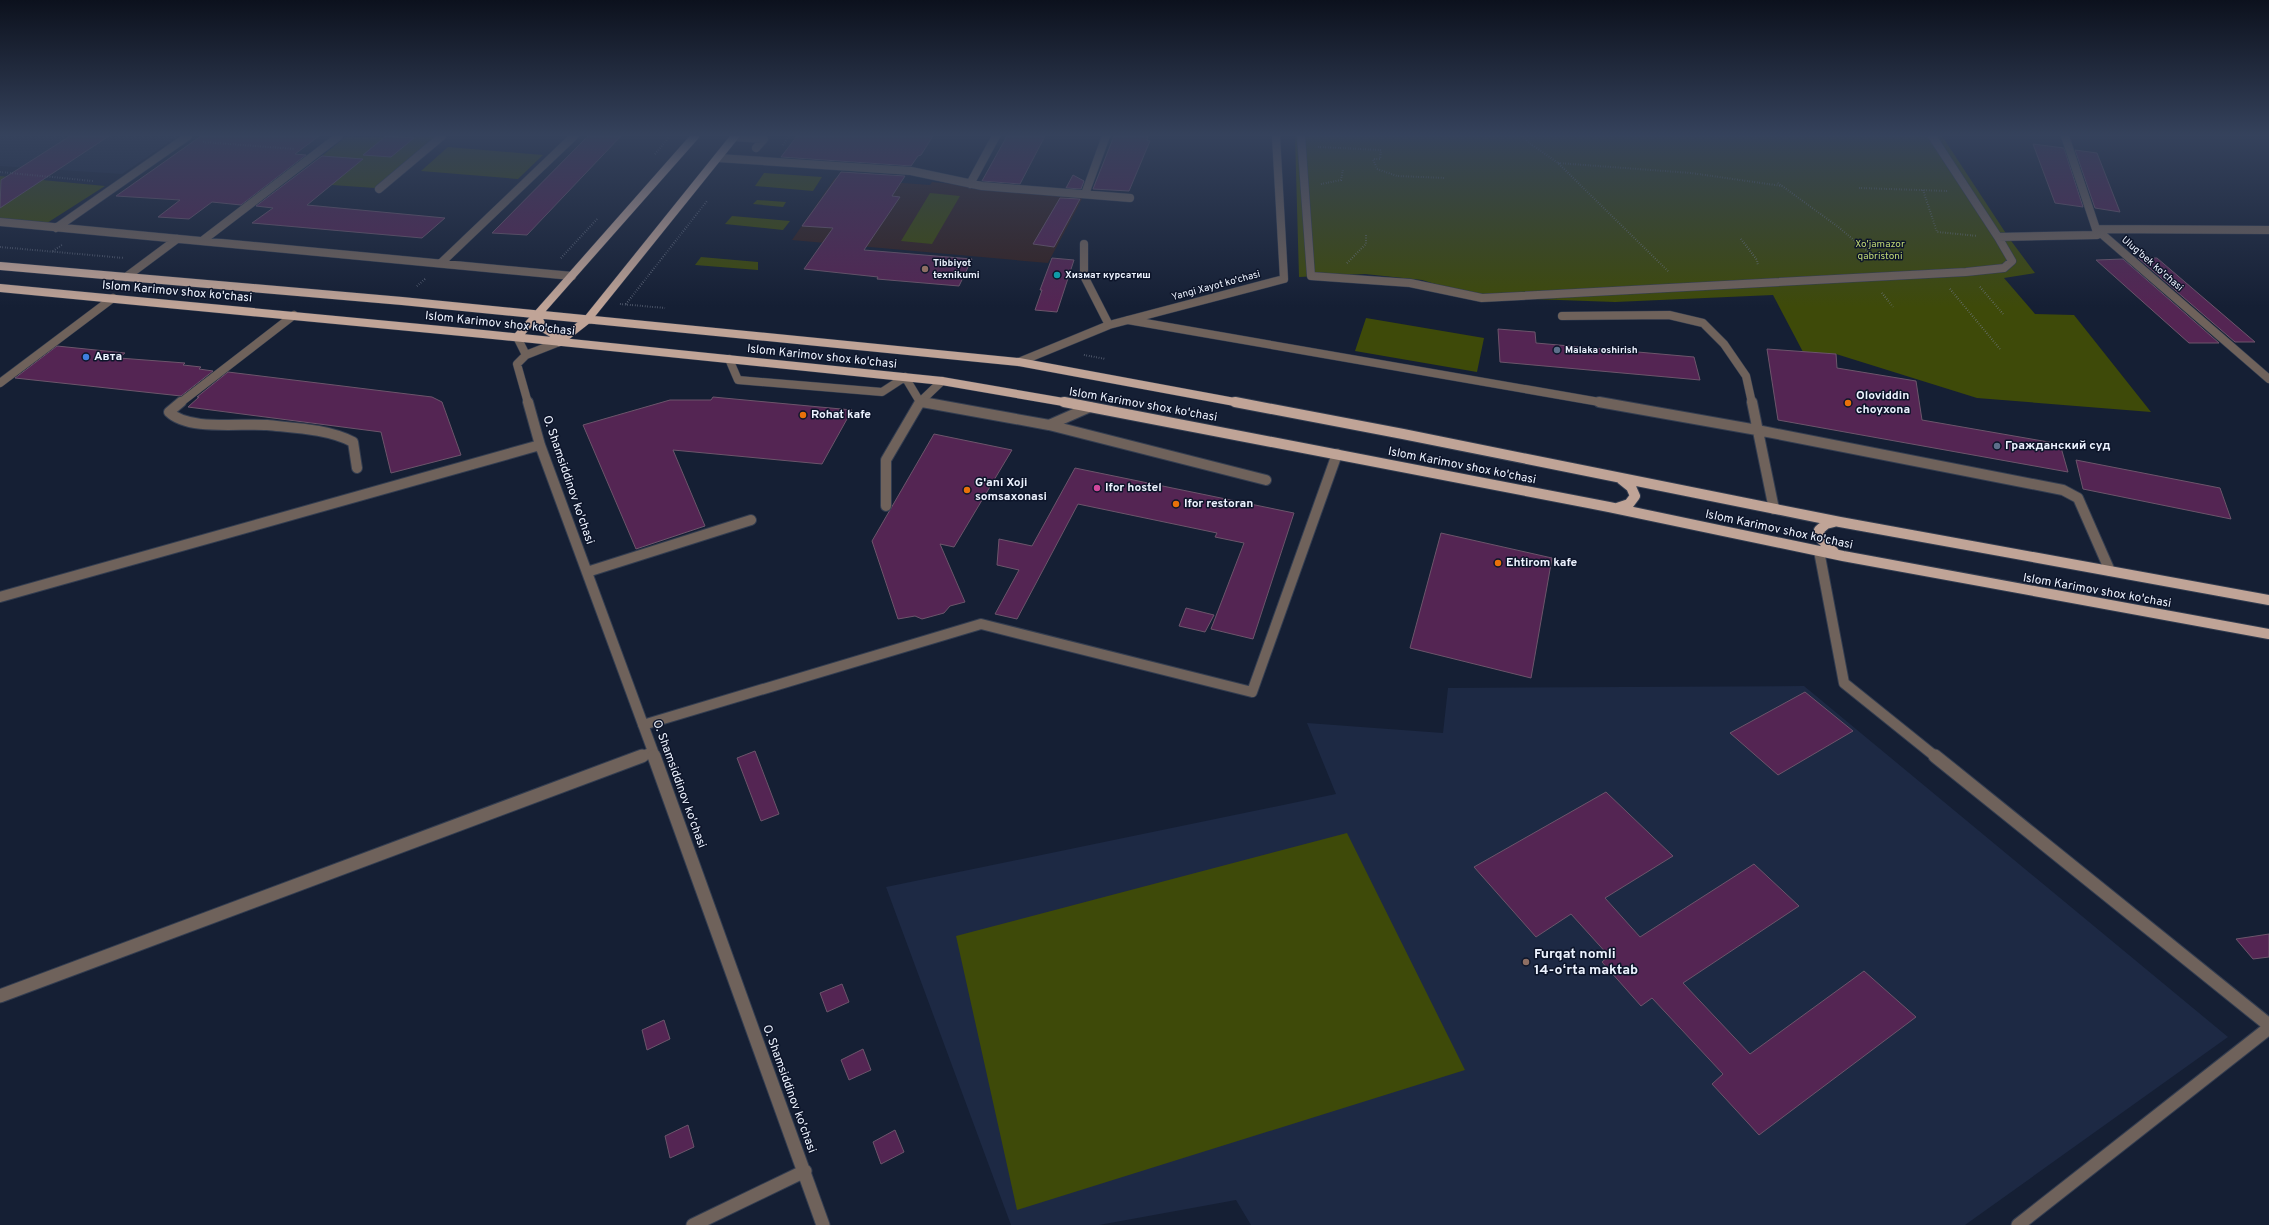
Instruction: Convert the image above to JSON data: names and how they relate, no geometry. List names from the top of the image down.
{
  "streets": {
    "main road": ["Islom Karimov shox ko'chasi"],
    "street": ["Ulug'bek ko'chasi", "Yangi Xayot ko'chasi", "O. Shamsiddinov ko'chasi"]
  },
  "crossings": [
    ["Yangi Xayot ko'chasi", "Islom Karimov shox ko'chasi"]
  ],
  "parks": ["Xo'jamazor qabristoni"],
  "places": [
    "Tibbiyot texnikumi",
    "Хизмат курсатиш",
    "Malaka oshirish",
    "Авта",
    "Oloviddin choyxona",
    "Rohat kafe",
    "Гражданский суд",
    "Ifor hostel",
    "G'ani Xoji somsaxonasi",
    "Ifor restoran",
    "Ehtirom kafe",
    "Furqat nomli 14-oʻrta maktab"
  ]
}
